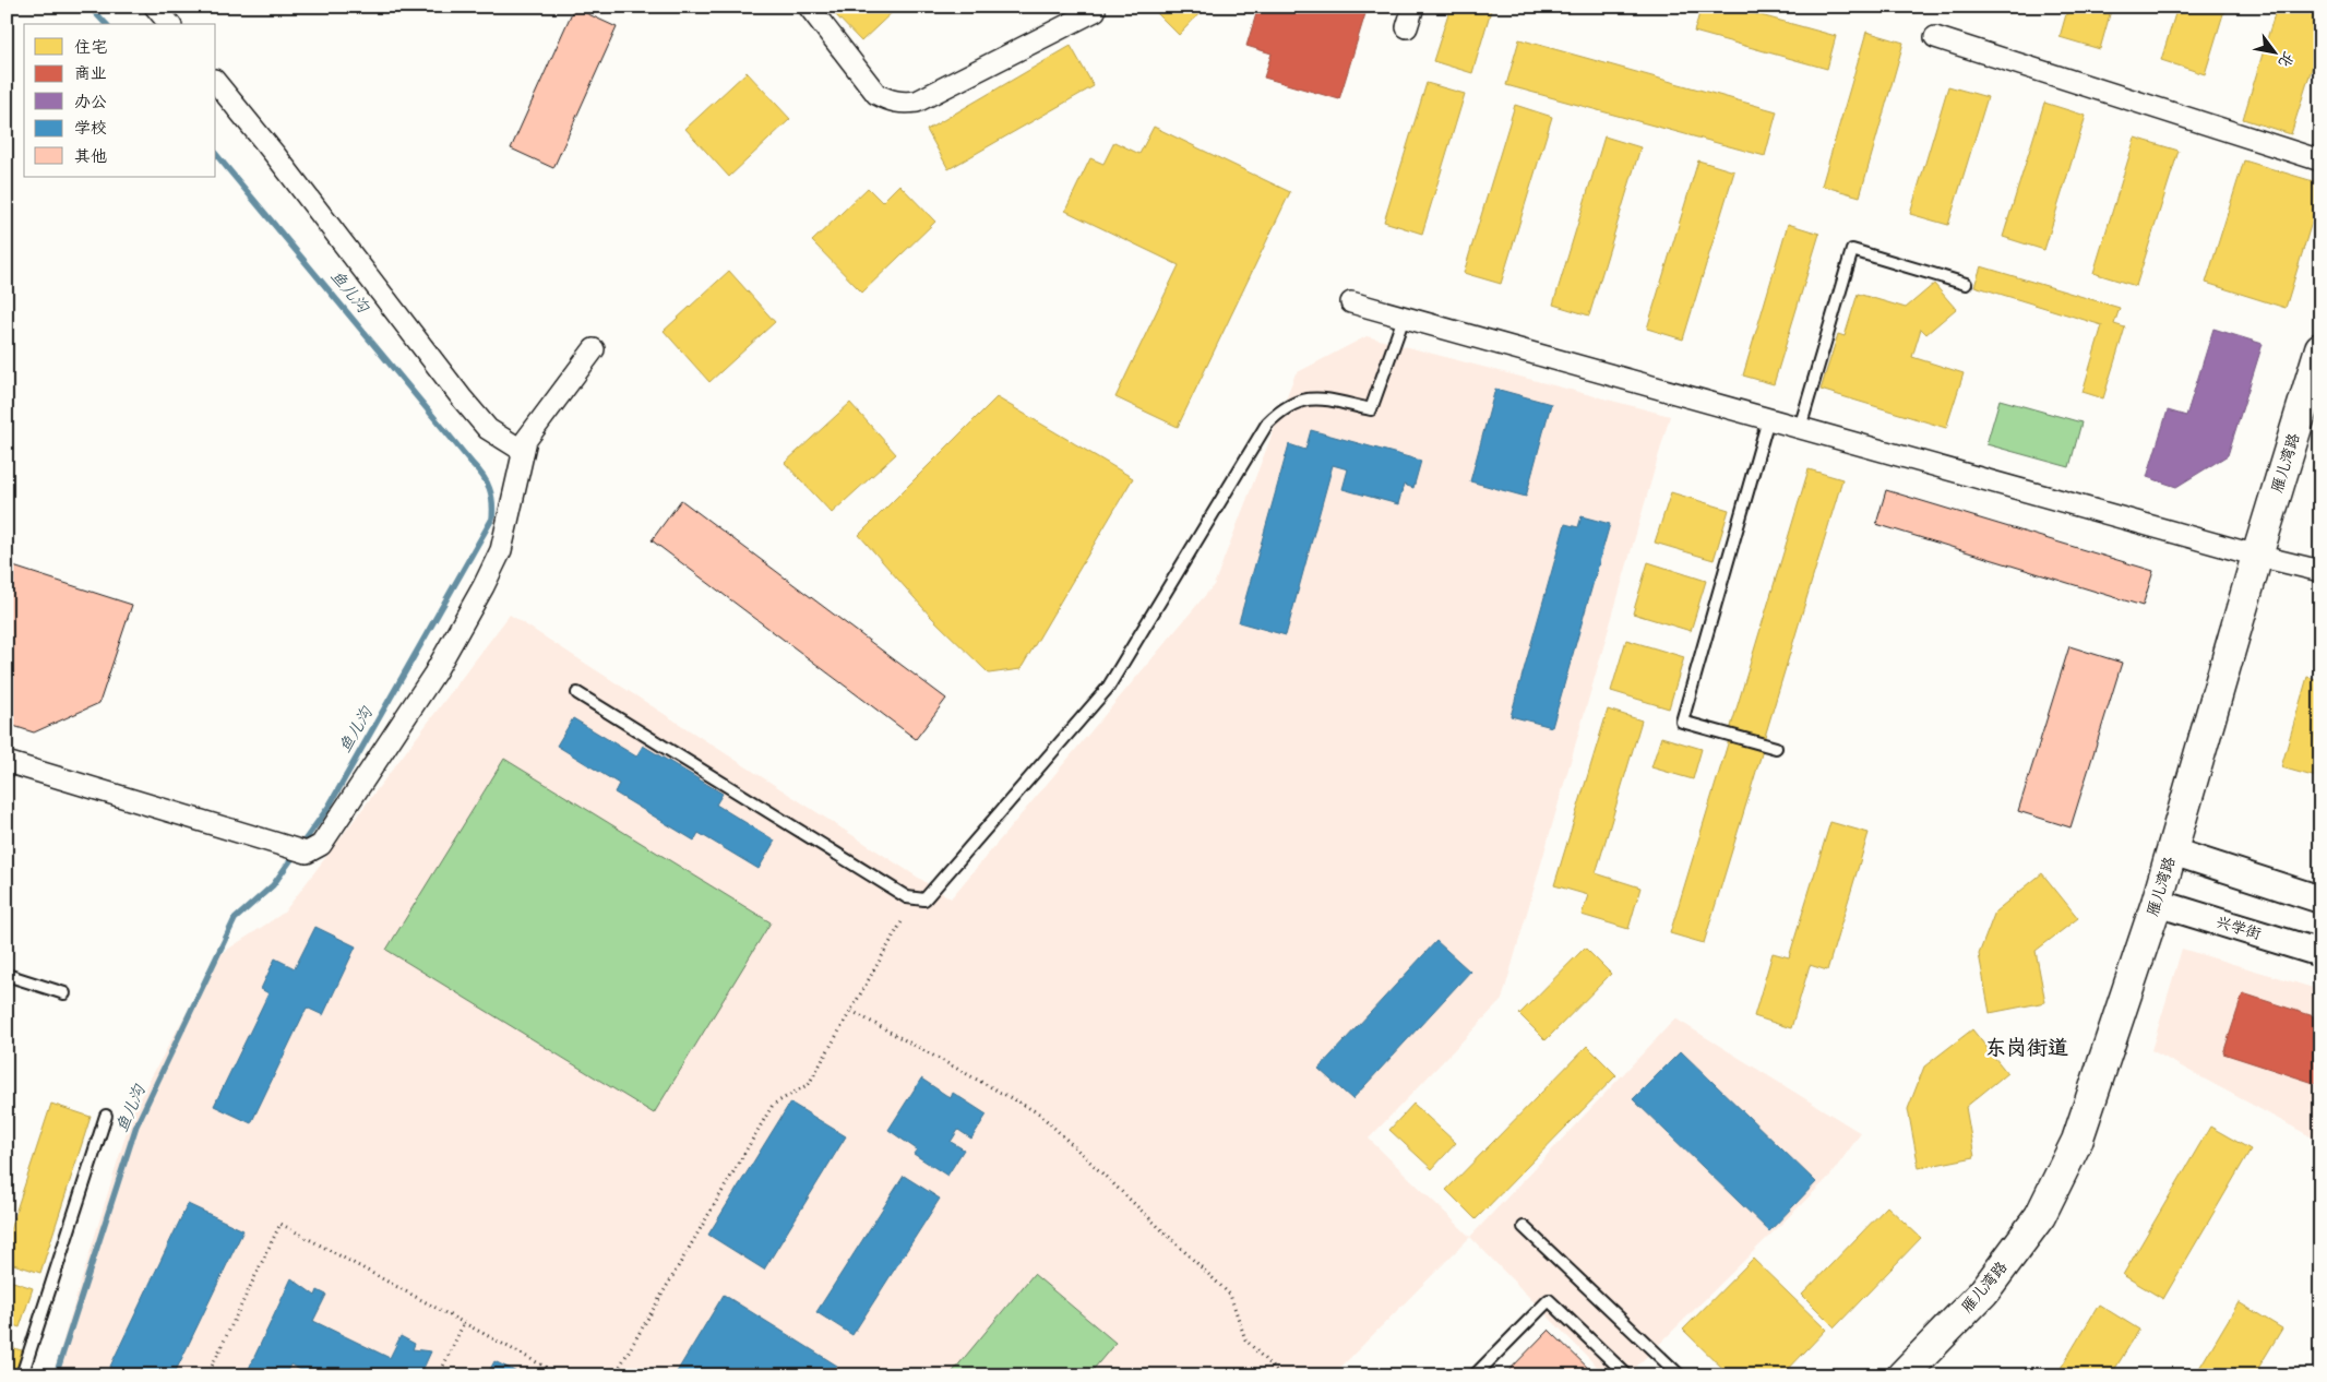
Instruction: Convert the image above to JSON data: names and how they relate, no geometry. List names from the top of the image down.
{
  "streets": {
    "main road": ["雁儿湾路"],
    "street": ["兴学街"]
  },
  "crossings": [
    ["雁儿湾路", "兴学街"]
  ],
  "districts": ["东岗街道"],
  "water": ["鱼儿沟"],
  "legend": [
    "住宅",
    "商业",
    "办公",
    "学校",
    "其他"
  ],
  "north": "bottom right"
}
